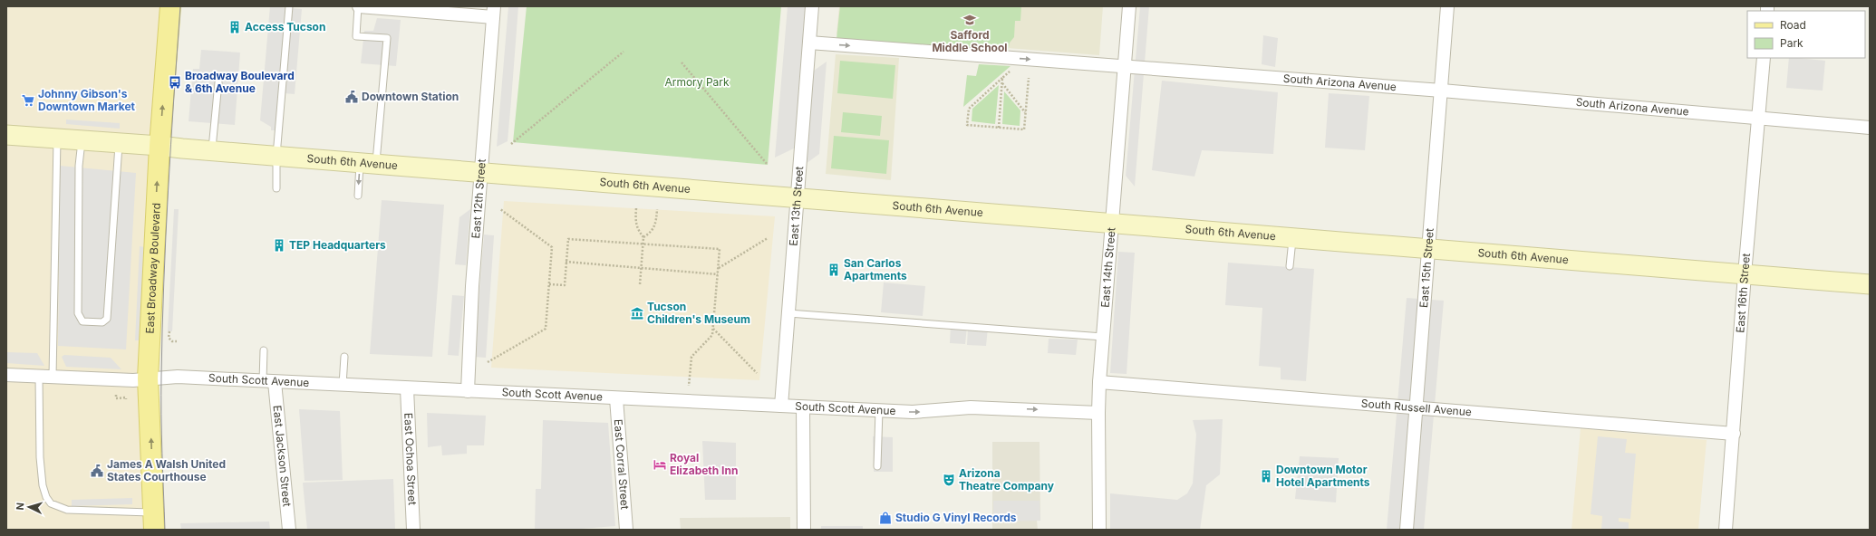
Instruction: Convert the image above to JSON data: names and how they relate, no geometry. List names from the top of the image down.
{
  "streets": {
    "main road": ["South 6th Avenue", "East Broadway Boulevard"],
    "street": [
      "South Arizona Avenue",
      "East 12th Street",
      "East 13th Street",
      "East 14th Street",
      "East 15th Street",
      "East 16th Street",
      "South Scott Avenue",
      "South Russell Avenue",
      "East Jackson Street",
      "East Ochoa Street",
      "East Corral Street"
    ]
  },
  "crossings": [
    ["South Arizona Avenue", "East 13th Street"],
    ["South Arizona Avenue", "East 14th Street"],
    ["South Arizona Avenue", "East 15th Street"],
    ["South Arizona Avenue", "East 16th Street"],
    ["South 6th Avenue", "East 12th Street"],
    ["South 6th Avenue", "East 13th Street"],
    ["South 6th Avenue", "East Broadway Boulevard"],
    ["South 6th Avenue", "East 14th Street"],
    ["South 6th Avenue", "East 15th Street"],
    ["South 6th Avenue", "East 16th Street"],
    ["East 12th Street", "South Scott Avenue"],
    ["East 13th Street", "South Scott Avenue"],
    ["East Broadway Boulevard", "South Scott Avenue"],
    ["East 14th Street", "South Scott Avenue"],
    ["East 14th Street", "South Russell Avenue"],
    ["East 15th Street", "South Russell Avenue"],
    ["East 16th Street", "South Russell Avenue"],
    ["South Scott Avenue", "East Jackson Street"],
    ["South Scott Avenue", "East Ochoa Street"],
    ["South Scott Avenue", "East Corral Street"]
  ],
  "one_way": ["East Broadway Boulevard"],
  "parks": ["Armory Park"],
  "places": {
    "school or university": ["Safford Middle School"],
    "building": [
      "Access Tucson",
      "TEP Headquarters",
      "San Carlos Apartments",
      "Downtown Motor Hotel Apartments"
    ],
    "bus stop": ["Broadway Boulevard & 6th Avenue"],
    "public building": ["Downtown Station", "James A Walsh United States Courthouse"],
    "supermarket": ["Johnny Gibson's Downtown Market"],
    "museum": ["Tucson Children's Museum"],
    "hotel": ["Royal Elizabeth Inn"],
    "theatre": ["Arizona Theatre Company"],
    "shop": ["Studio G Vinyl Records"]
  },
  "legend": ["Road", "Park"],
  "north": "left"
}
